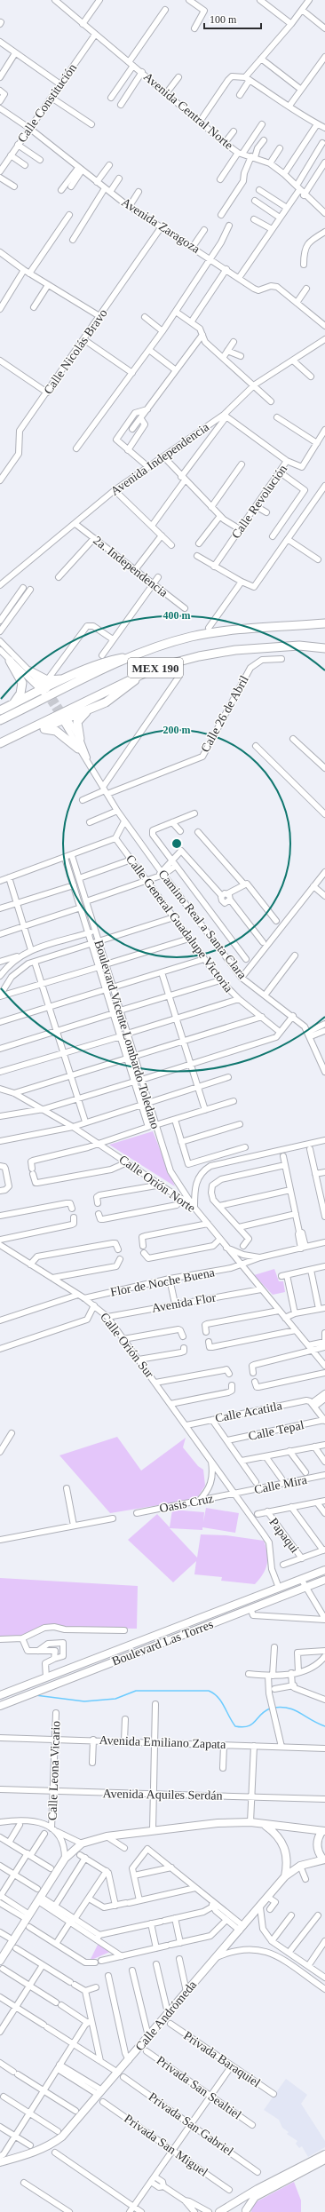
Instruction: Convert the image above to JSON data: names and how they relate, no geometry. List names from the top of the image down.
{
  "streets": {
    "highway": ["MEX 190"],
    "main road": ["Boulevard Las Torres", "Calle Andrómeda"],
    "street": [
      "Calle Constitución",
      "Avenida Central Norte",
      "Avenida Zaragoza",
      "Calle Nicolás Bravo",
      "Avenida Independencia",
      "Calle Revolución",
      "2a. Independencia",
      "Calle 26 de Abril",
      "Calle General Guadalupe Victoria",
      "Camino Real a Santa Clara",
      "Boulevard Vicente Lombardo Toledano",
      "Calle Orión Norte",
      "Flor de Noche Buena",
      "Avenida Flor",
      "Calle Orión Sur",
      "Calle Acatitla",
      "Calle Tepal",
      "Calle Mira",
      "Oasis Cruz",
      "Papaqui",
      "Avenida Emiliano Zapata",
      "Calle Leona Vicario",
      "Avenida Aquiles Serdán",
      "Privada Baraquiel",
      "Privada San Sealtiel",
      "Privada San Gabriel",
      "Privada San Miguel"
    ]
  },
  "crossings": [
    ["Calle Constitución", "Avenida Central Norte"],
    ["Calle Constitución", "Avenida Zaragoza"],
    ["Avenida Zaragoza", "Calle Nicolás Bravo"],
    ["Avenida Independencia", "2a. Independencia"],
    ["Calle 26 de Abril", "Camino Real a Santa Clara"],
    ["Boulevard Vicente Lombardo Toledano", "Calle Orión Norte"],
    ["Calle Orión Norte", "Flor de Noche Buena"],
    ["Calle Orión Norte", "Avenida Flor"],
    ["Flor de Noche Buena", "Calle Orión Sur"],
    ["Avenida Flor", "Calle Orión Sur"],
    ["Calle Orión Sur", "Calle Acatitla"],
    ["Calle Orión Sur", "Calle Mira"],
    ["Calle Orión Sur", "Oasis Cruz"],
    ["Calle Orión Sur", "Boulevard Las Torres"],
    ["Calle Mira", "Oasis Cruz"],
    ["Avenida Emiliano Zapata", "Calle Leona Vicario"],
    ["Calle Leona Vicario", "Avenida Aquiles Serdán"],
    ["Calle Andrómeda", "Privada San Gabriel"]
  ],
  "scale_bar": "100 m",
  "rings": ["400 m", "200 m"]
}
